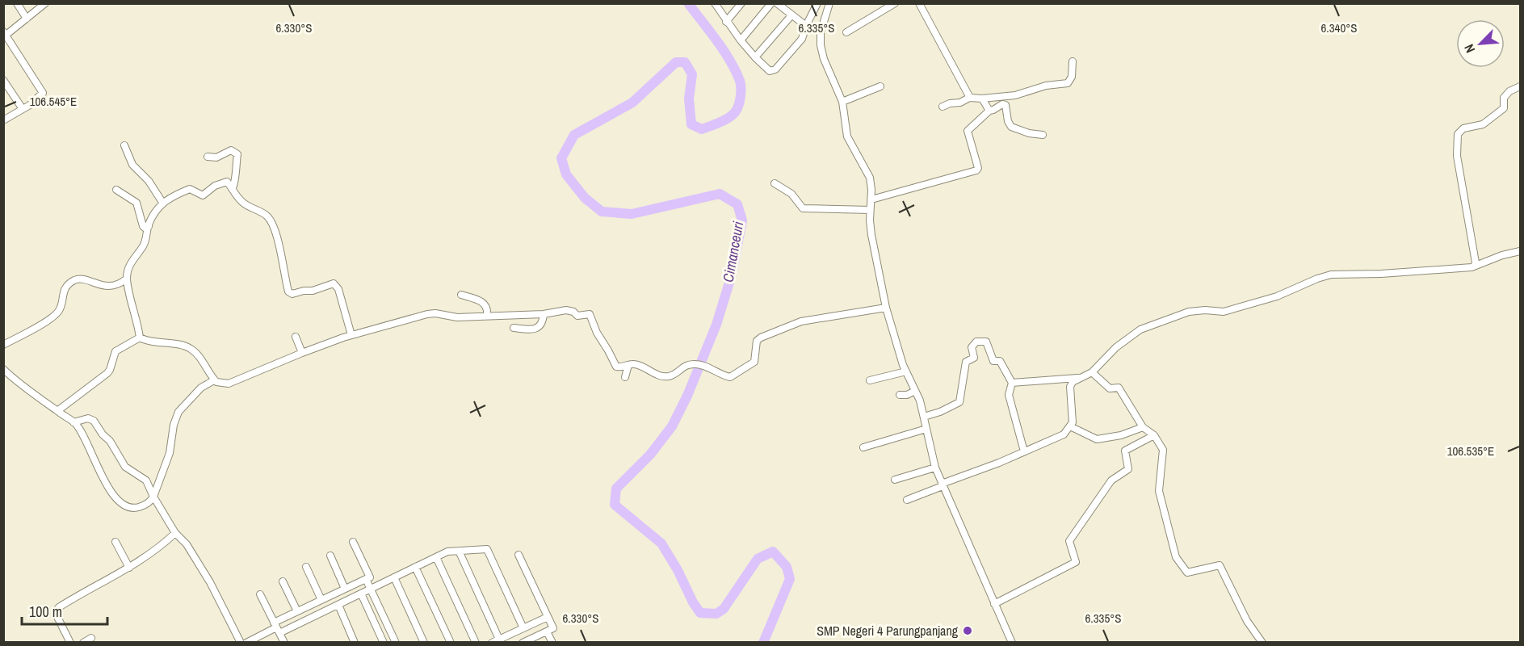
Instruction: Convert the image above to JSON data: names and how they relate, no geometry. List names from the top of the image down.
{
  "water": ["Cimanceuri"],
  "places": ["SMP Negeri 4 Parungpanjang"],
  "scale_bar": "100 m",
  "north": "bottom left",
  "coordinates": [
    "6.330°S",
    "6.335°S",
    "6.340°S",
    "106.545°E",
    "106.535°E"
  ]
}
